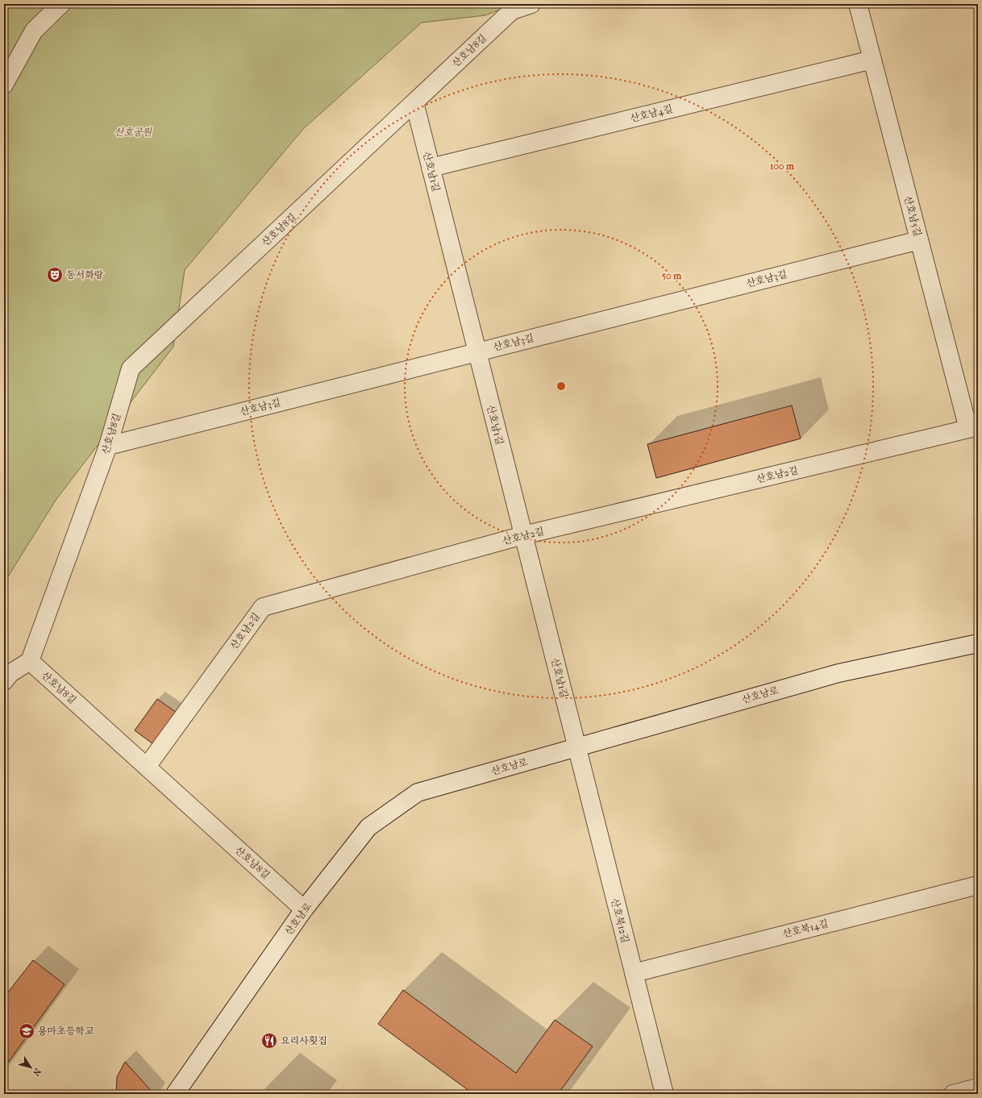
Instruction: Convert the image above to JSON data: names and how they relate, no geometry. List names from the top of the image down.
{
  "streets": {
    "street": [
      "산호남8길",
      "산호남4길",
      "산호남1길",
      "산호남5길",
      "산호남3길",
      "산호남2길",
      "산호남로",
      "산호북12길",
      "산호북14길"
    ]
  },
  "crossings": [
    ["산호남8길", "산호남1길"],
    ["산호남8길", "산호남3길"],
    ["산호남8길", "산호남2길"],
    ["산호남8길", "산호남로"],
    ["산호남4길", "산호남1길"],
    ["산호남4길", "산호남5길"],
    ["산호남1길", "산호남3길"],
    ["산호남1길", "산호남2길"],
    ["산호남1길", "산호남로"],
    ["산호남1길", "산호북12길"],
    ["산호남5길", "산호남3길"],
    ["산호남5길", "산호남2길"],
    ["산호남로", "산호북12길"],
    ["산호북12길", "산호북14길"]
  ],
  "parks": ["산호공원"],
  "places": {
    "theatre": ["동서화랑"],
    "school or university": ["용마초등학교"],
    "restaurant": ["요리사횟집"]
  },
  "north": "bottom right",
  "rings": ["100 m", "50 m"]
}
